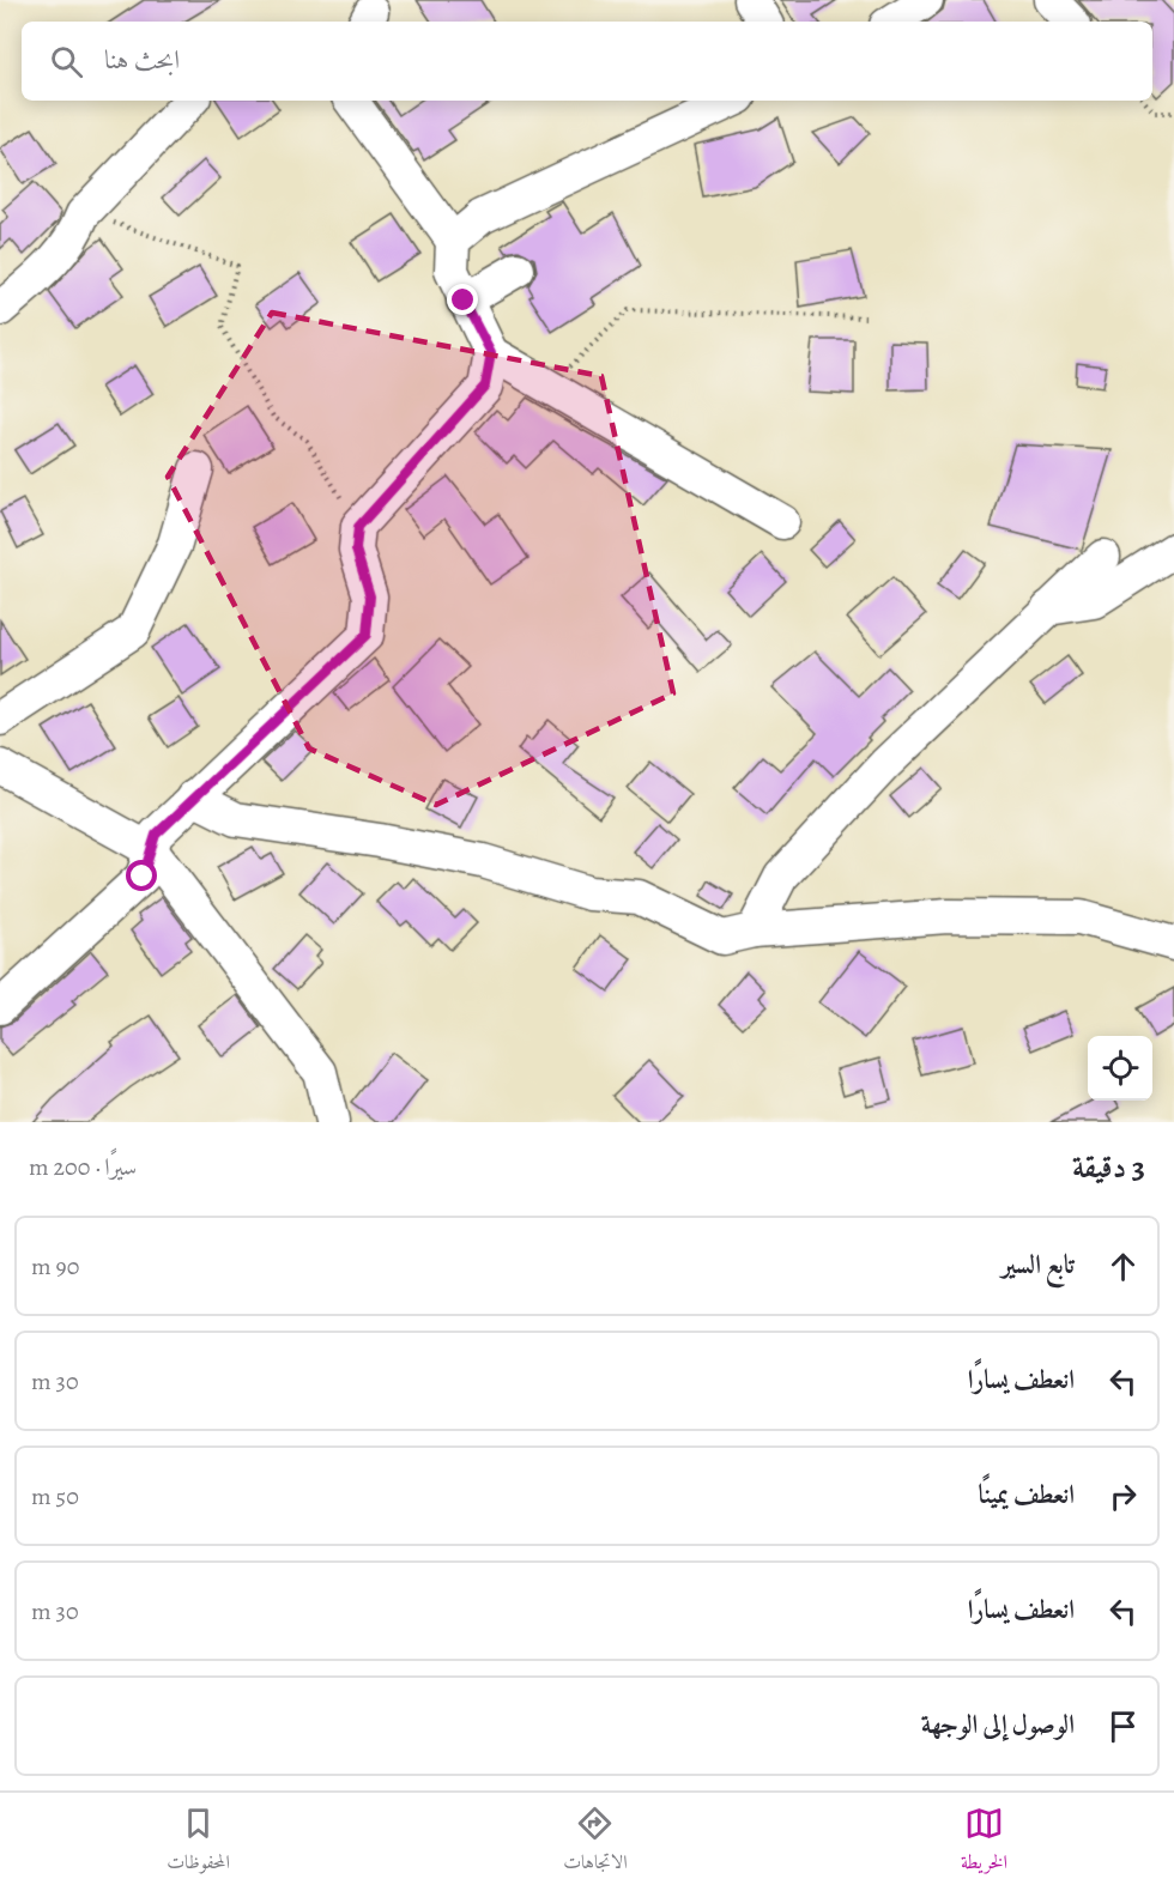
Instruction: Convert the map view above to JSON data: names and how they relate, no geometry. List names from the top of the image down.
{
  "page": {
    "search": "ابحث هنا",
    "heading": ["3 دقيقة", "سيرًا · 200 m"],
    "list": [
      ["تابع السير", "90 m"],
      ["انعطف يسارًا", "30 m"],
      ["انعطف يمينًا", "50 m"],
      ["انعطف يسارًا", "30 m"],
      "الوصول إلى الوجهة"
    ],
    "nav": ["الخريطة", "الاتجاهات", "المحفوظات"]
  }
}
